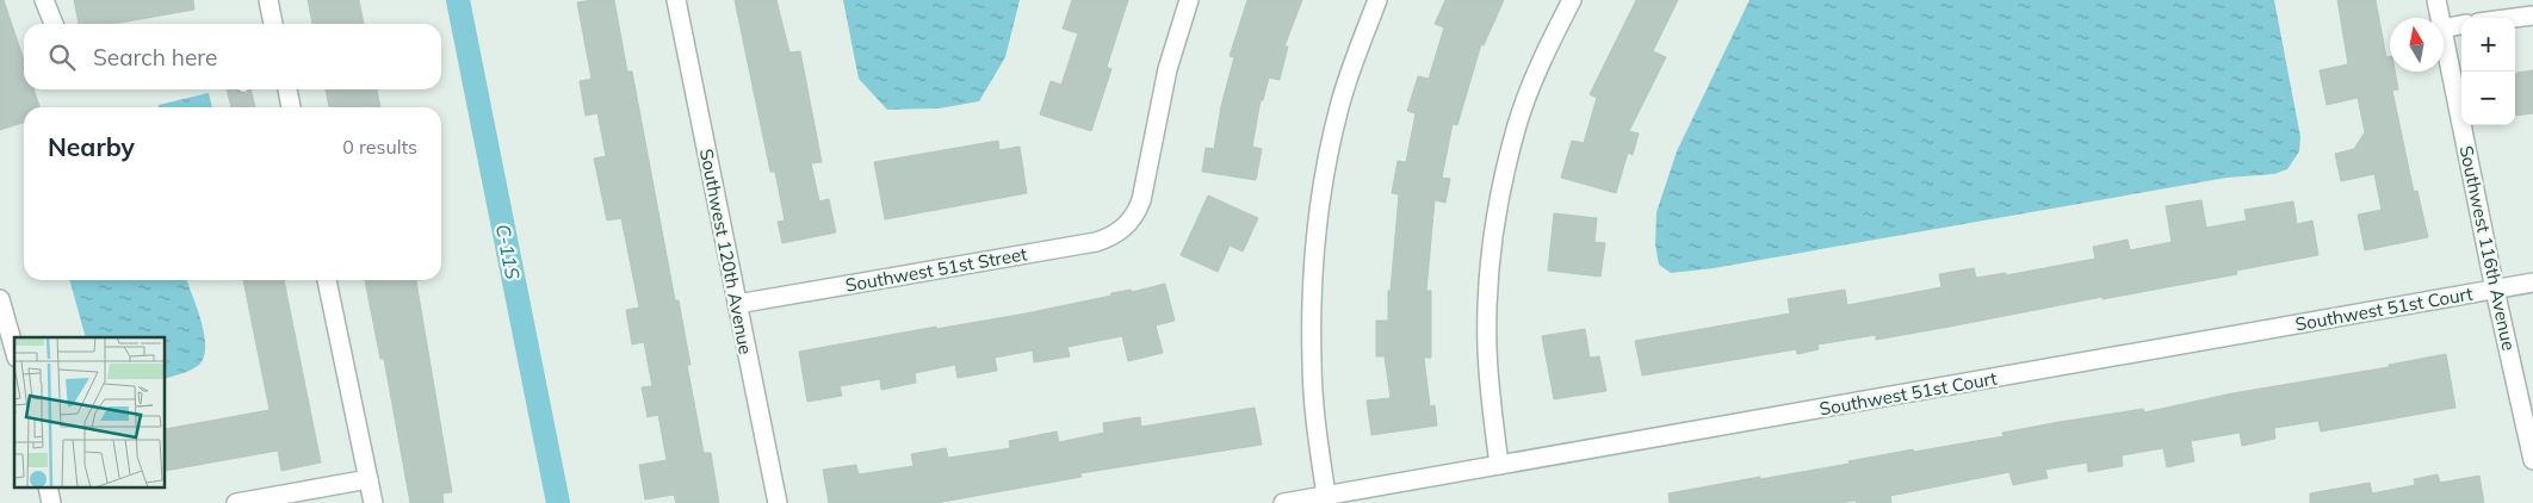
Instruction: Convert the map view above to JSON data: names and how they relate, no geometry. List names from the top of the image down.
{
  "streets": {
    "street": [
      "Southwest 116th Avenue",
      "Southwest 120th Avenue",
      "Southwest 51st Street",
      "Southwest 51st Court"
    ]
  },
  "crossings": [
    ["Southwest 116th Avenue", "Southwest 51st Court"],
    ["Southwest 120th Avenue", "Southwest 51st Street"]
  ],
  "water": ["C-11S"],
  "north": "top",
  "page": {
    "map_buttons": ["+", "−"],
    "search": "Search here",
    "heading": ["Nearby", "0 results"]
  }
}
